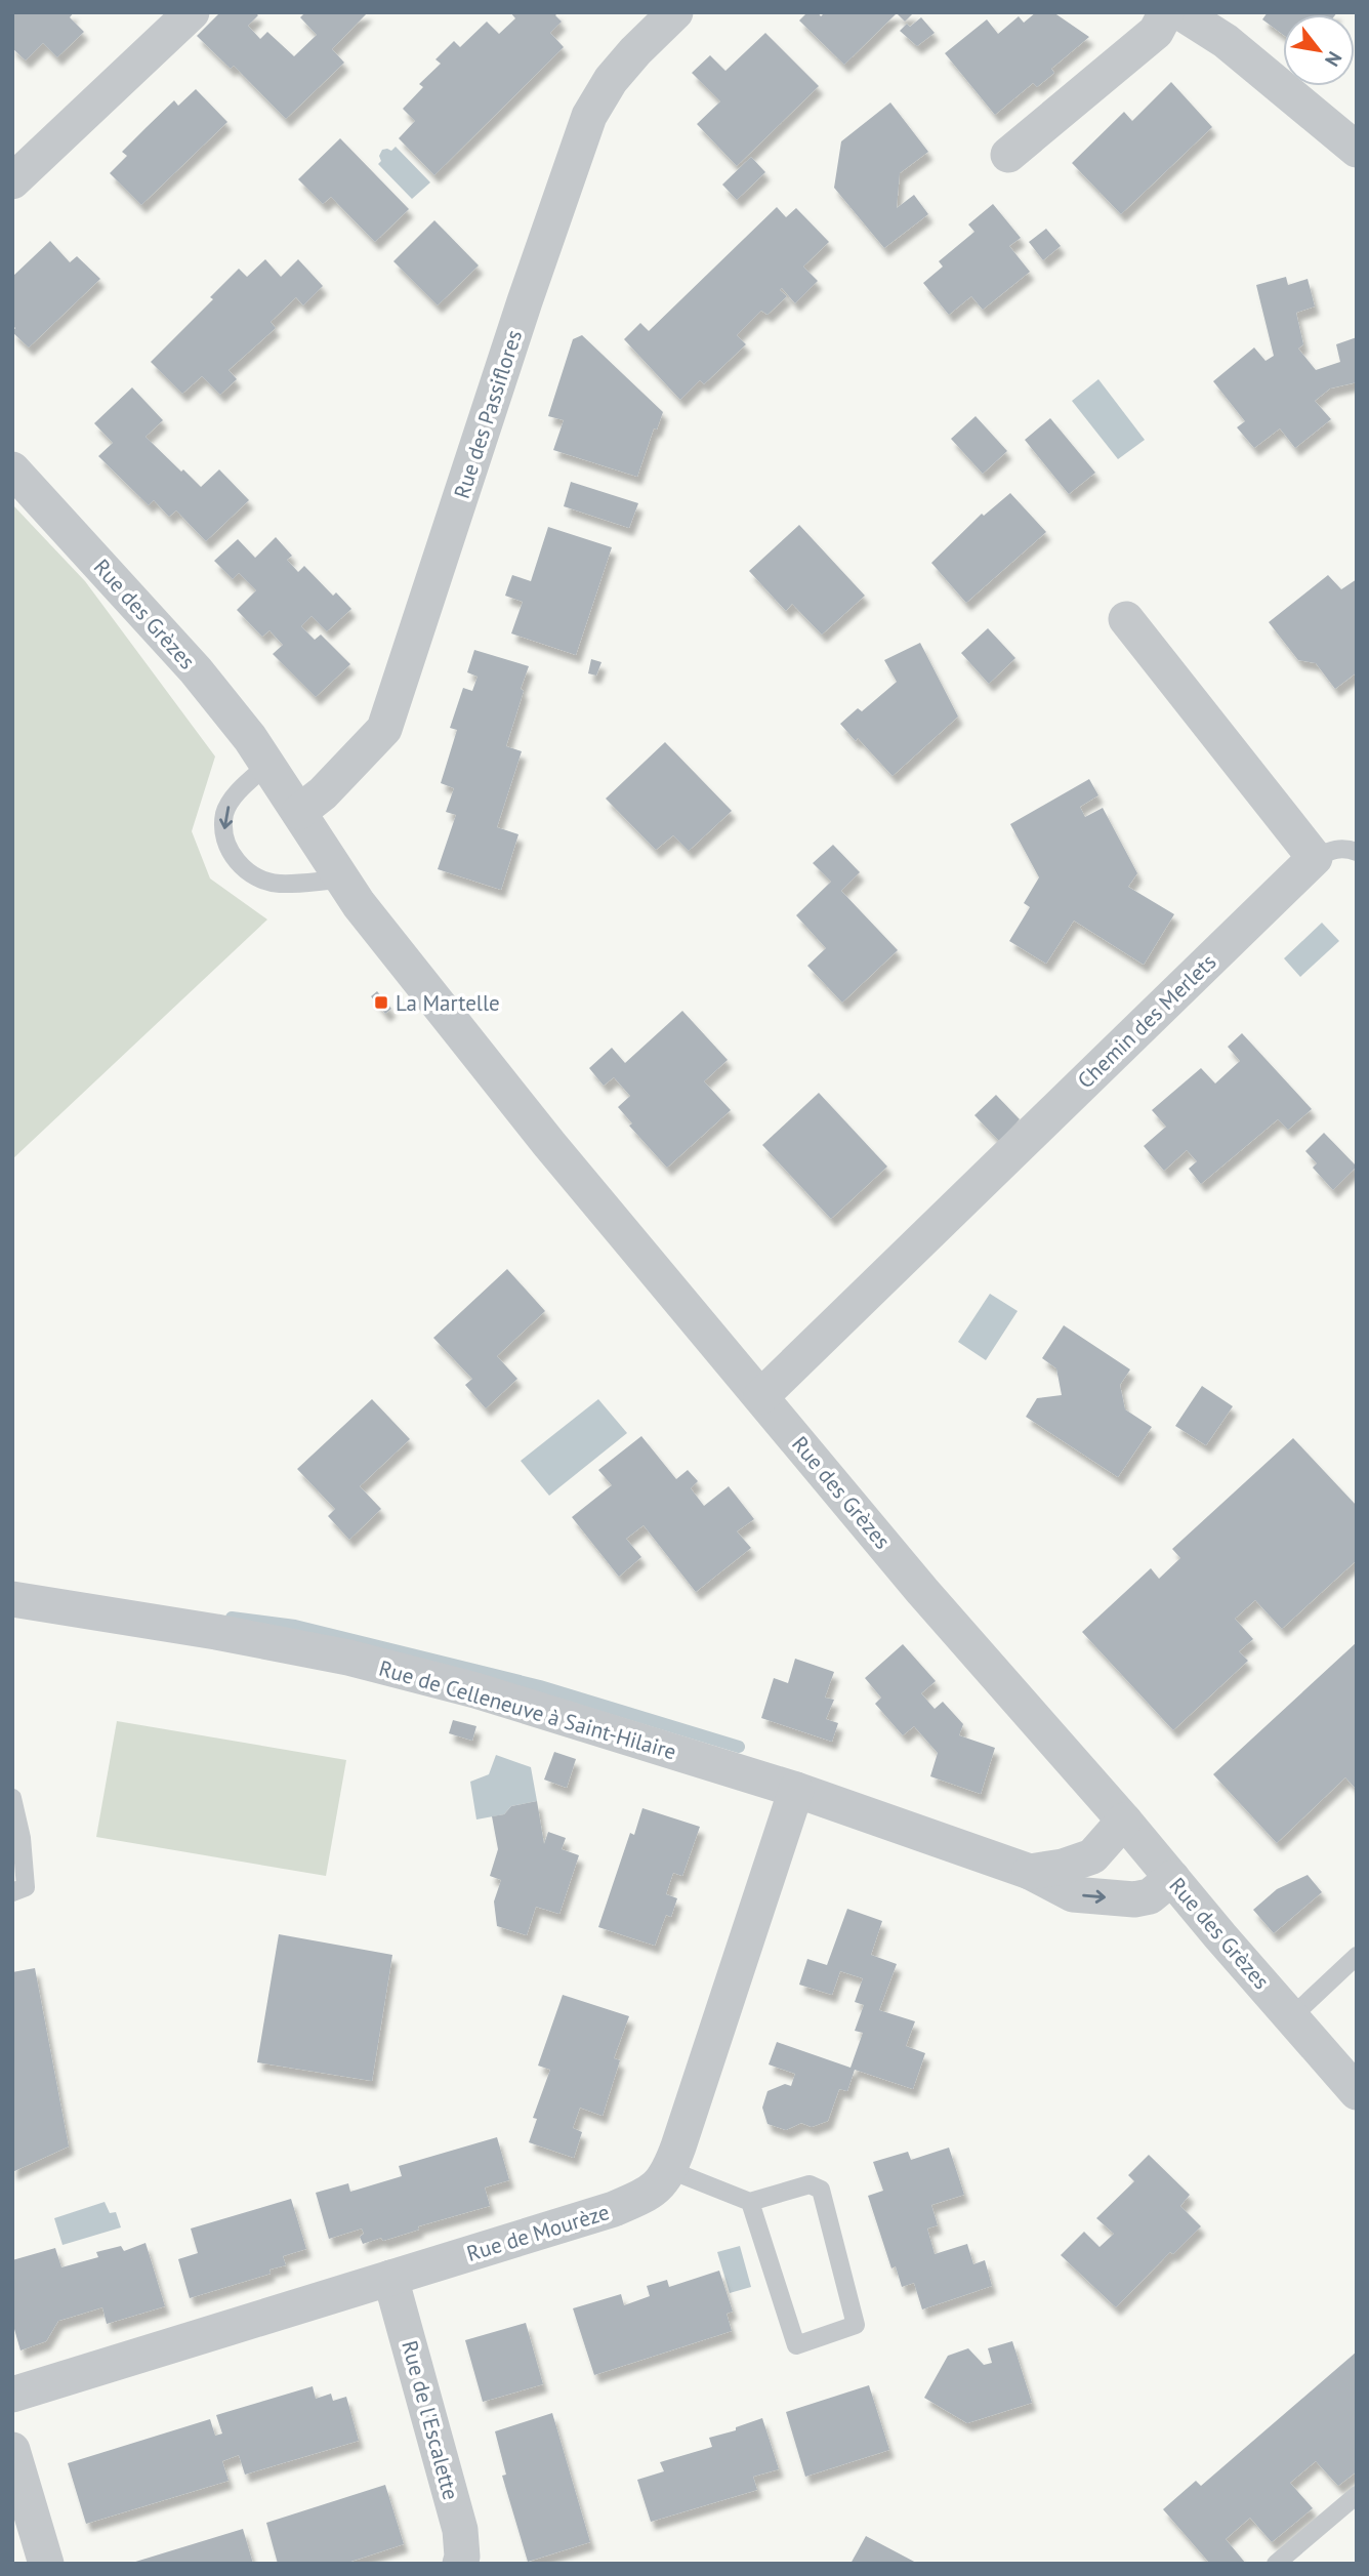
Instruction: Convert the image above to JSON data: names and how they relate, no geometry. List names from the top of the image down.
{
  "streets": {
    "street": [
      "Rue des Passiflores",
      "Rue des Grèzes",
      "Chemin des Merlets",
      "Rue de Celleneuve à Saint-Hilaire",
      "Rue de Mourèze",
      "Rue de l'Escalette"
    ]
  },
  "crossings": [
    ["Rue des Passiflores", "Rue des Grèzes"],
    ["Rue des Grèzes", "Chemin des Merlets"],
    ["Rue des Grèzes", "Rue de Celleneuve à Saint-Hilaire"],
    ["Rue de Celleneuve à Saint-Hilaire", "Rue de Mourèze"],
    ["Rue de Mourèze", "Rue de l'Escalette"]
  ],
  "places": {
    "transit": ["La Martelle"]
  },
  "north": "bottom right"
}
